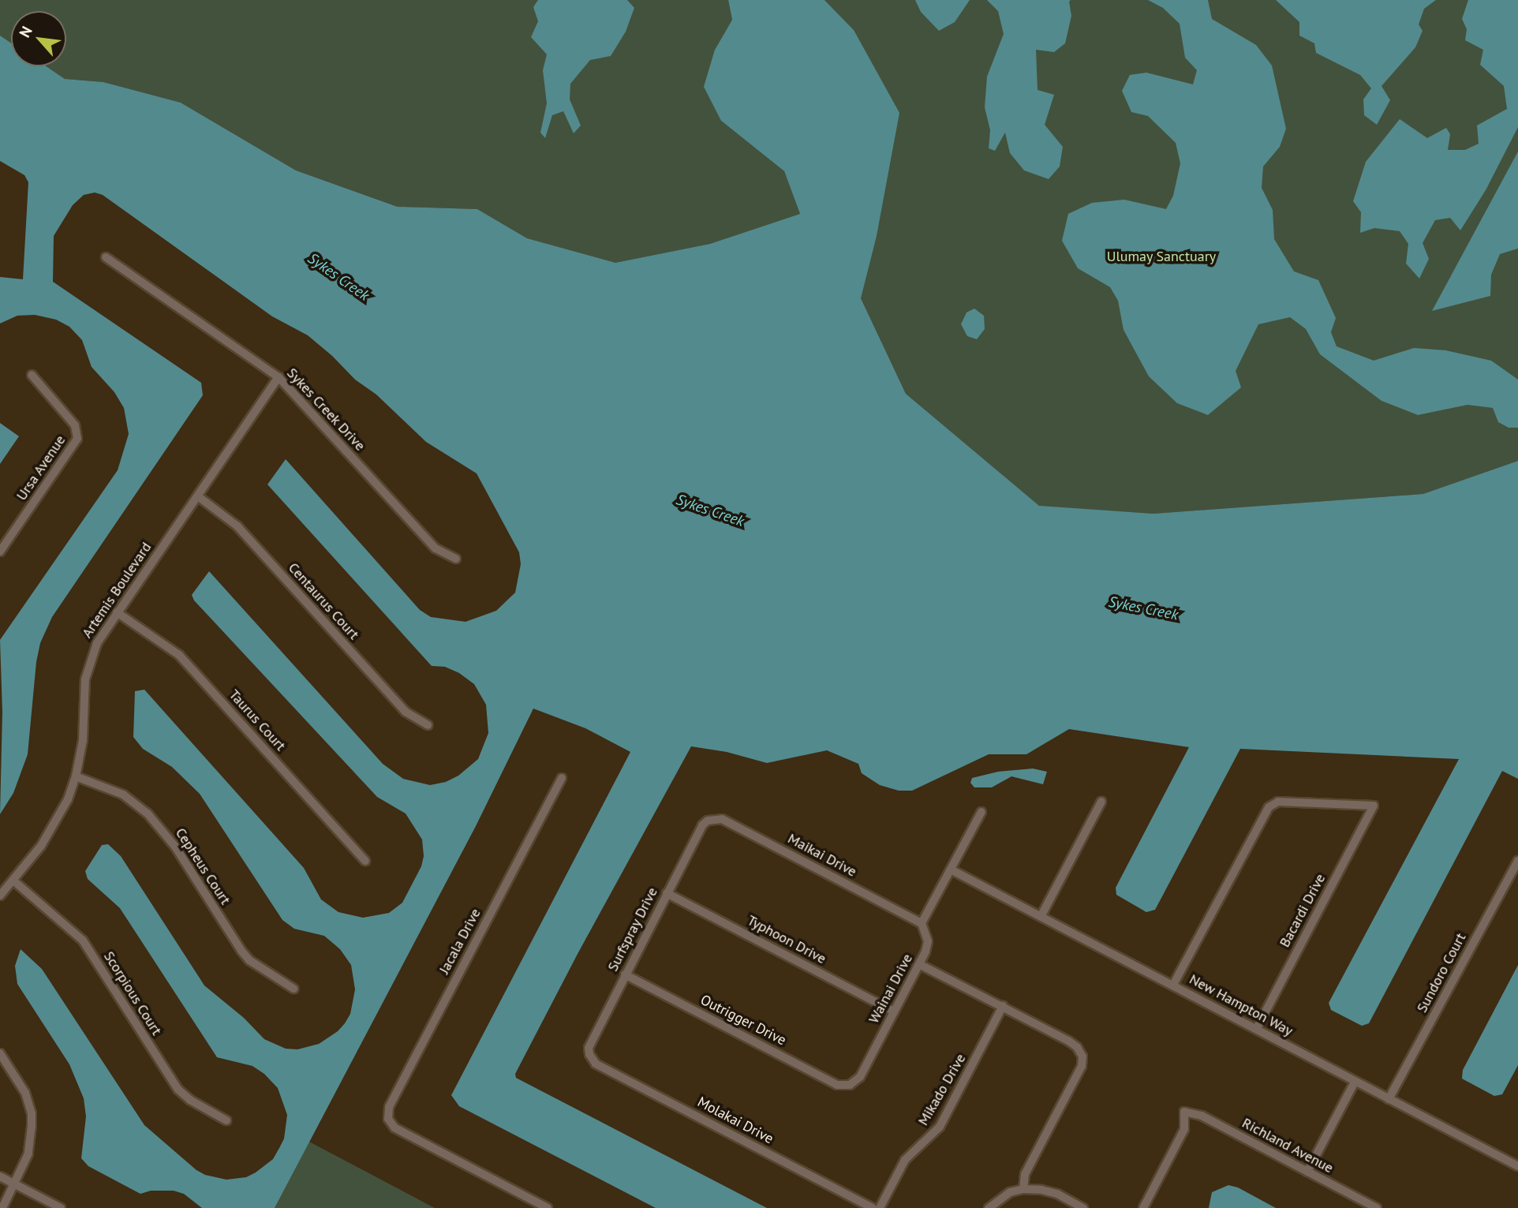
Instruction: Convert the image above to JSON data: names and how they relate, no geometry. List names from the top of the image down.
{
  "streets": {
    "street": [
      "Sykes Creek Drive",
      "Ursa Avenue",
      "Artemis Boulevard",
      "Centaurus Court",
      "Taurus Court",
      "Maikai Drive",
      "Cepheus Court",
      "Bacardi Drive",
      "Surfspray Drive",
      "Typhoon Drive",
      "Jacala Drive",
      "Sundoro Court",
      "Wainai Drive",
      "Scorpious Court",
      "New Hampton Way",
      "Outrigger Drive",
      "Mikado Drive",
      "Molakai Drive",
      "Richland Avenue"
    ]
  },
  "crossings": [
    ["Sykes Creek Drive", "Artemis Boulevard"],
    ["Artemis Boulevard", "Centaurus Court"],
    ["Artemis Boulevard", "Taurus Court"],
    ["Artemis Boulevard", "Cepheus Court"],
    ["Artemis Boulevard", "Scorpious Court"],
    ["Maikai Drive", "Surfspray Drive"],
    ["Maikai Drive", "Wainai Drive"],
    ["Bacardi Drive", "New Hampton Way"],
    ["Surfspray Drive", "Typhoon Drive"],
    ["Surfspray Drive", "Outrigger Drive"],
    ["Surfspray Drive", "Molakai Drive"],
    ["Typhoon Drive", "Wainai Drive"],
    ["Sundoro Court", "New Hampton Way"],
    ["Wainai Drive", "Outrigger Drive"]
  ],
  "water": ["Sykes Creek"],
  "parks": ["Ulumay Sanctuary"],
  "north": "top left"
}
